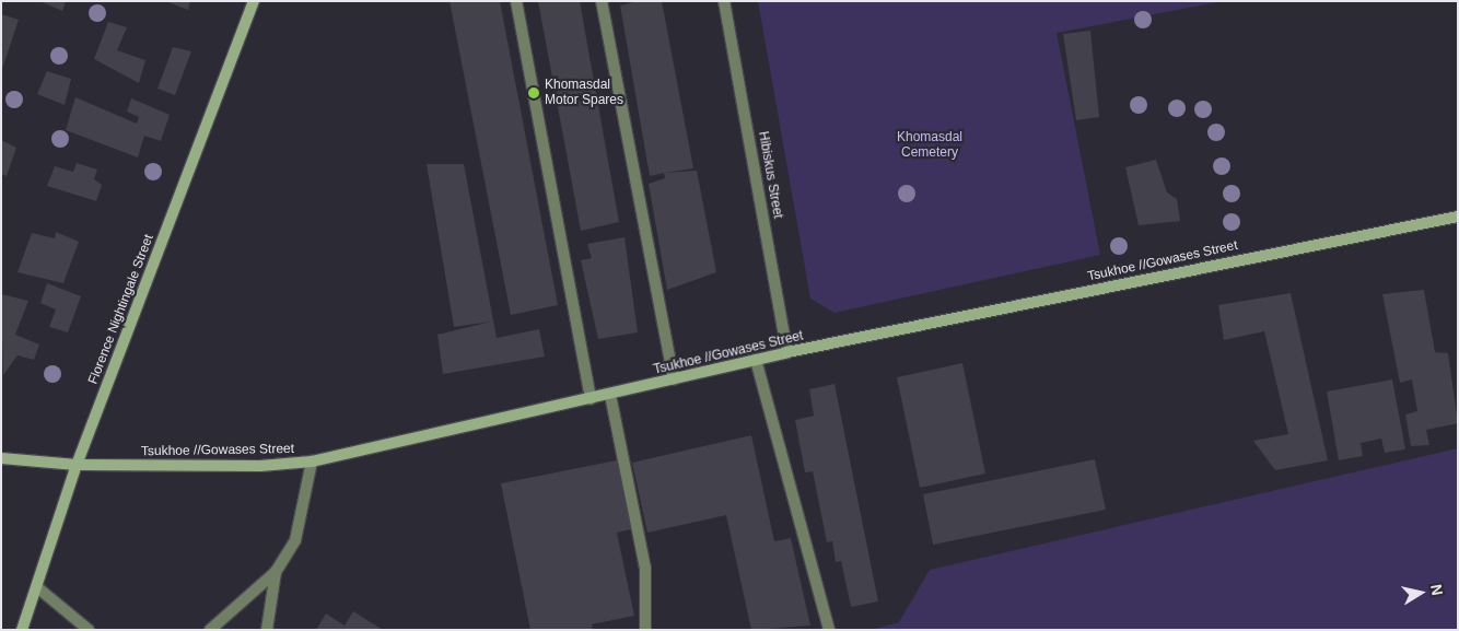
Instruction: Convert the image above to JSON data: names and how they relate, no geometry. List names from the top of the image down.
{
  "streets": {
    "street": ["Tsukhoe //Gowases Street", "Florence Nightingale Street"],
    "lane": ["Hibiskus Street"]
  },
  "crossings": [
    ["Hibiskus Street", "Tsukhoe //Gowases Street"],
    ["Tsukhoe //Gowases Street", "Florence Nightingale Street"]
  ],
  "parks": ["Khomasdal Cemetery"],
  "places": ["Khomasdal Motor Spares"],
  "north": "right"
}
